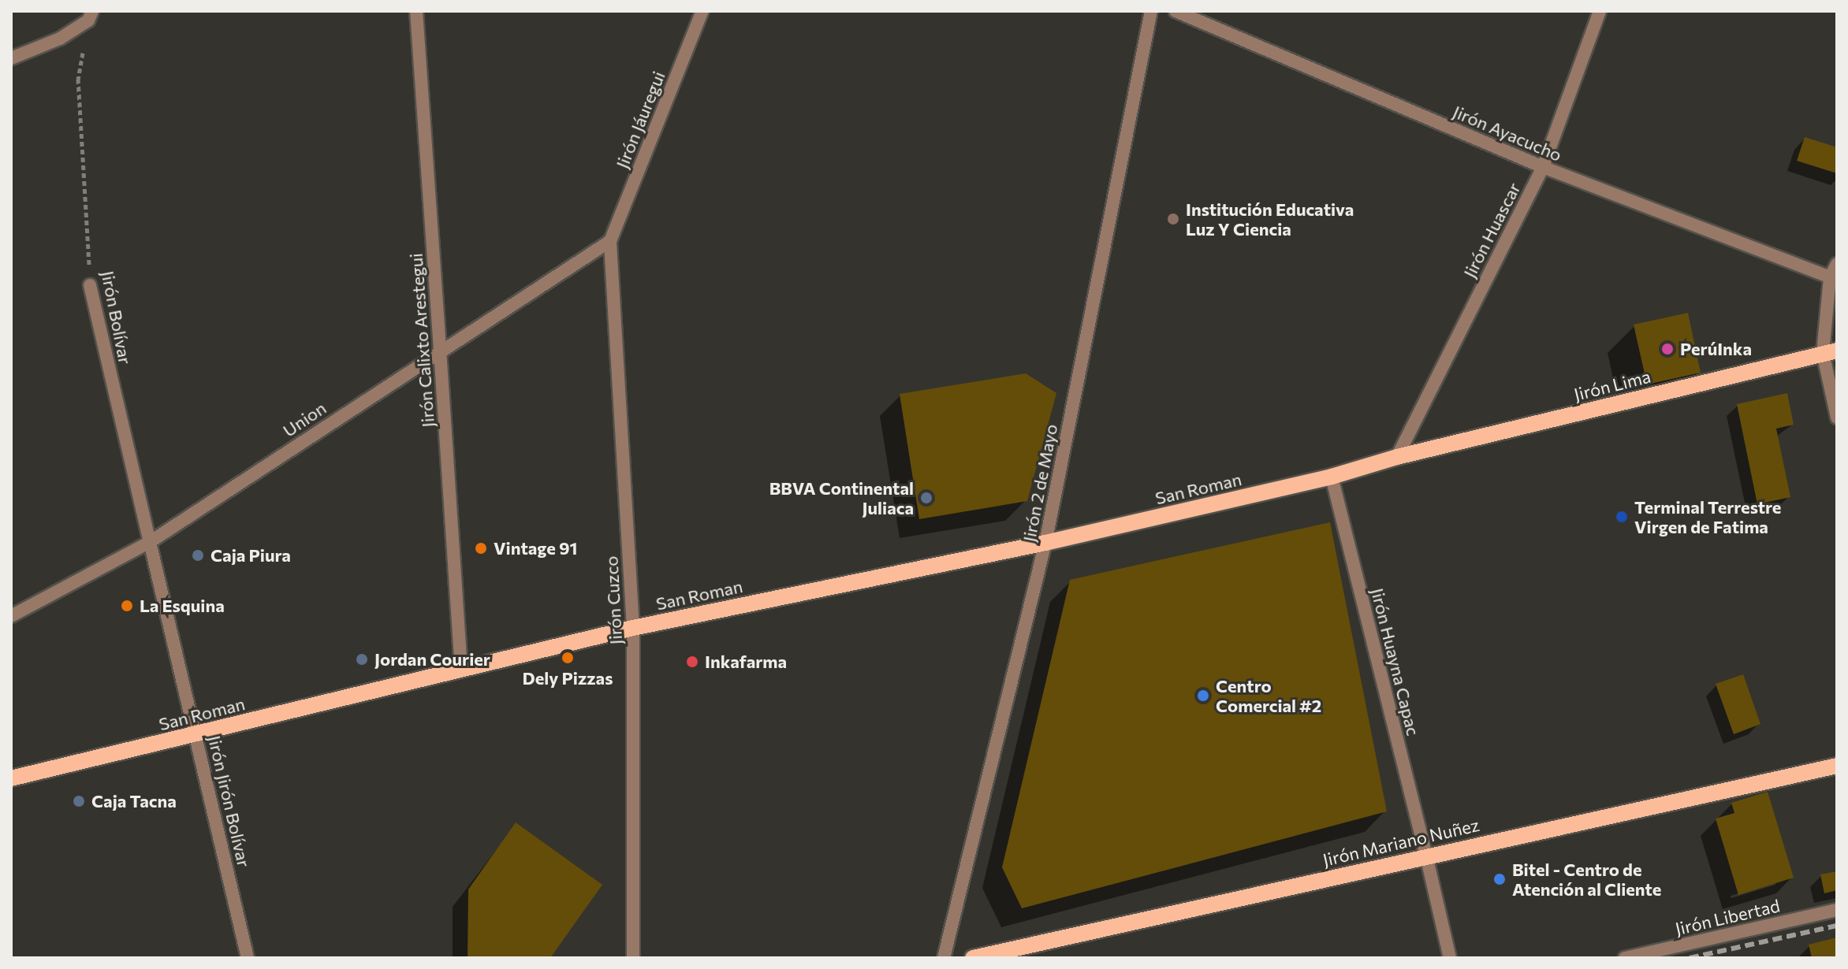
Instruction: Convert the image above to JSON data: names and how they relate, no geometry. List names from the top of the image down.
{
  "streets": {
    "main road": ["Jirón Lima", "San Roman", "Jirón Mariano Nuñez"],
    "street": [
      "Jirón Jáuregui",
      "Jirón Ayacucho",
      "Jirón Huascar",
      "Jirón Bolívar",
      "Jirón Calixto Arestegui",
      "Union",
      "Jirón 2 de Mayo",
      "Jirón Cuzco",
      "Jirón Huayna Capac",
      "Jirón Jirón Bolívar",
      "Jirón Libertad"
    ]
  },
  "crossings": [
    ["Jirón Jáuregui", "Union"],
    ["Jirón Jáuregui", "Jirón Cuzco"],
    ["Jirón Ayacucho", "Jirón Huascar"],
    ["Jirón Huascar", "Jirón Lima"],
    ["Jirón Huascar", "San Roman"],
    ["Jirón Bolívar", "Union"],
    ["Jirón Bolívar", "Jirón Jirón Bolívar"],
    ["Jirón Calixto Arestegui", "Union"],
    ["Jirón Calixto Arestegui", "San Roman"],
    ["Jirón Lima", "San Roman"],
    ["Union", "Jirón Cuzco"],
    ["Union", "Jirón Jirón Bolívar"],
    ["Jirón 2 de Mayo", "San Roman"],
    ["San Roman", "Jirón Cuzco"],
    ["San Roman", "Jirón Huayna Capac"],
    ["San Roman", "Jirón Jirón Bolívar"],
    ["Jirón Huayna Capac", "Jirón Mariano Nuñez"]
  ],
  "places": [
    "Institución Educativa Luz Y Ciencia",
    "PerúInka",
    "BBVA Continental Juliaca",
    "Terminal Terrestre Virgen de Fatima",
    "Vintage 91",
    "Caja Piura",
    "La Esquina",
    "Dely Pizzas",
    "Jordan Courier",
    "Inkafarma",
    "Centro Comercial #2",
    "Caja Tacna",
    "Bitel - Centro de Atención al Cliente"
  ]
}
